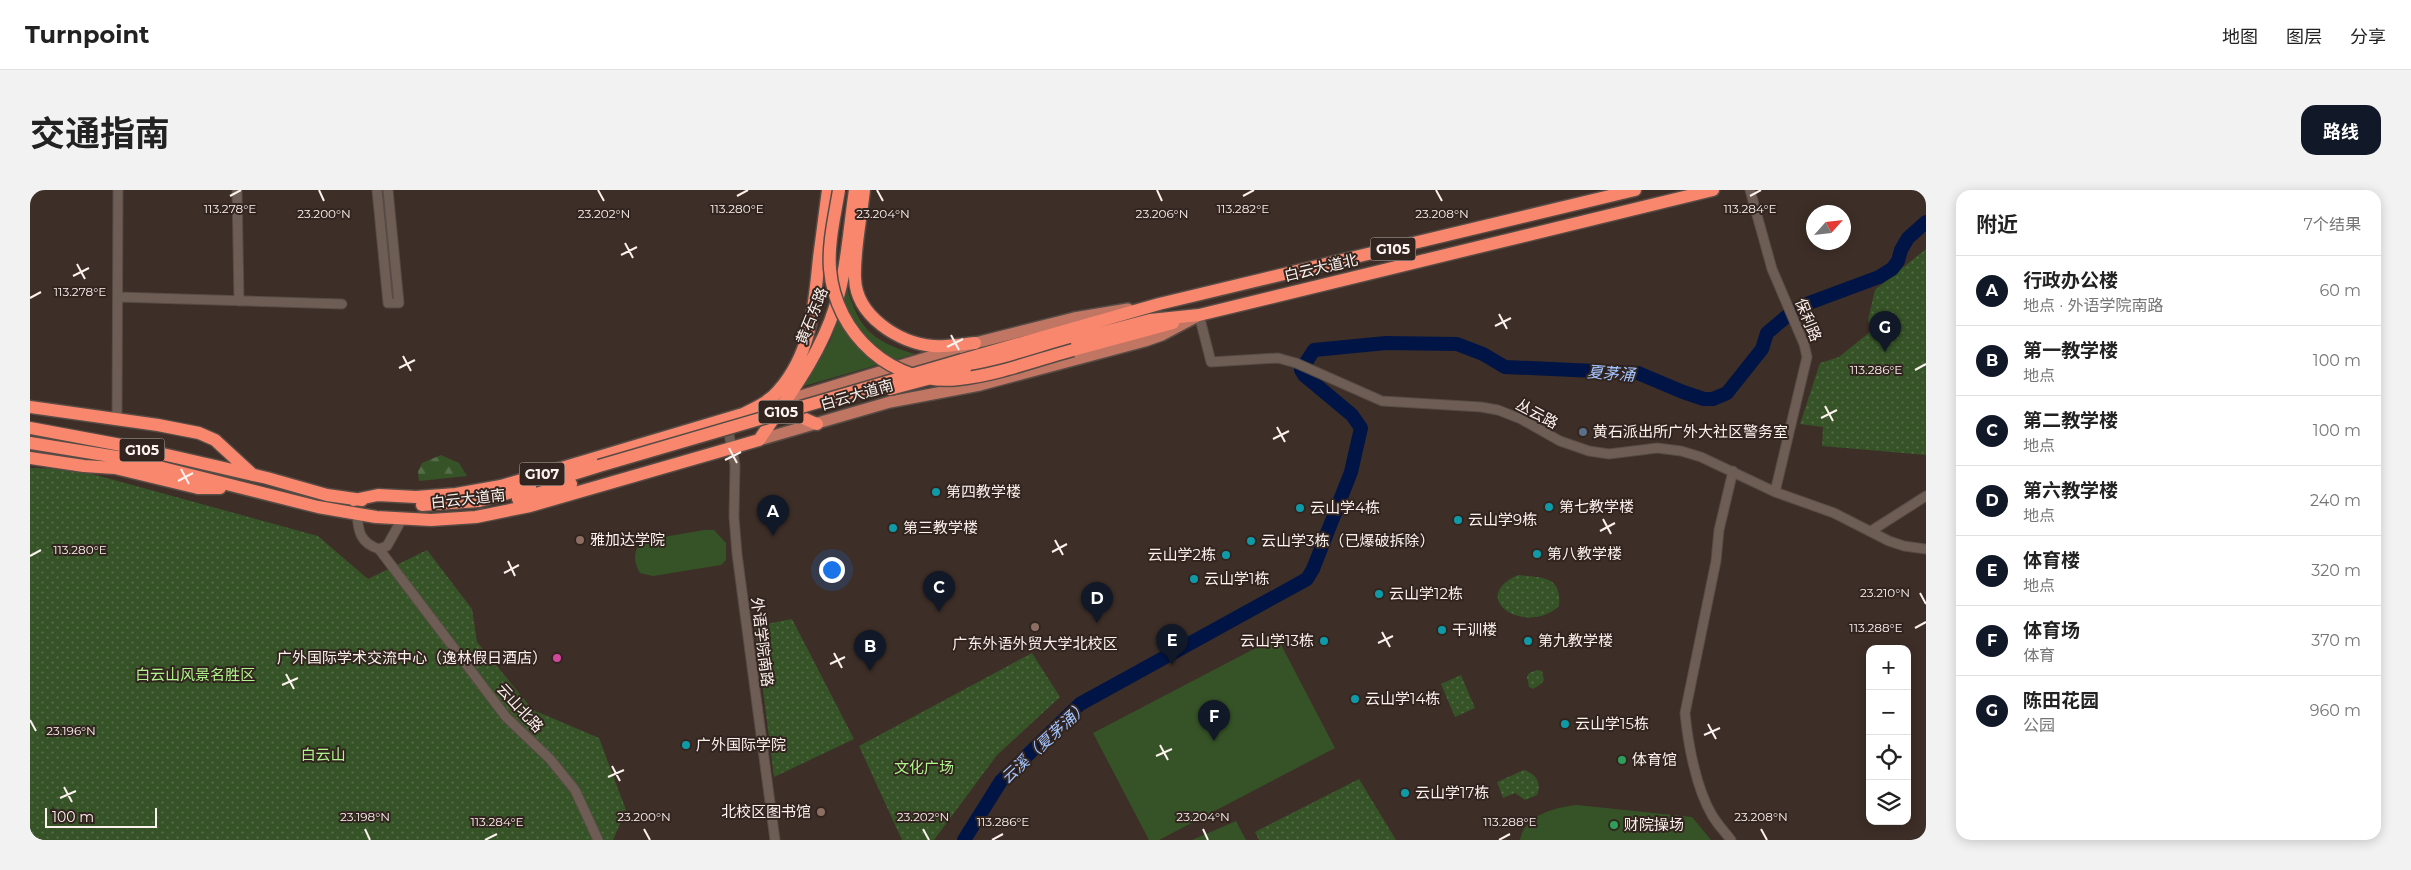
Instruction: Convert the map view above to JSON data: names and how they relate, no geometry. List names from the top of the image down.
{
  "streets": {
    "highway": [
      "G105",
      "白云大道北",
      "黄石东路",
      "白云大道南",
      "G107"
    ],
    "street": [
      "保利路",
      "丛云路",
      "外语学院南路",
      "云山北路"
    ]
  },
  "crossings": [
    ["白云大道北", "白云大道南"],
    ["白云大道北", "丛云路"],
    ["黄石东路", "白云大道南"],
    ["保利路", "丛云路"],
    ["白云大道南", "丛云路"],
    ["白云大道南", "外语学院南路"],
    ["白云大道南", "云山北路"]
  ],
  "water": ["夏茅涌", "云溪（夏茅涌）"],
  "parks": ["白云山风景名胜区", "白云山", "文化广场"],
  "places": [
    "黄石派出所广外大社区警务室",
    "第四教学楼",
    "第七教学楼",
    "云山学4栋",
    "云山学9栋",
    "第三教学楼",
    "雅加达学院",
    "云山学3栋（已爆破拆除）",
    "第八教学楼",
    "云山学2栋",
    "云山学1栋",
    "云山学12栋",
    "广东外语外贸大学北校区",
    "干训楼",
    "云山学13栋",
    "第九教学楼",
    "广外国际学术交流中心（逸林假日酒店）",
    "云山学14栋",
    "云山学15栋",
    "广外国际学院",
    "体育馆",
    "云山学17栋",
    "北校区图书馆",
    "财院操场"
  ],
  "scale_bar": "100 m",
  "north": "top right",
  "page": {
    "header": "Turnpoint",
    "nav": ["地图", "图层", "分享"],
    "title": "交通指南",
    "buttons": "路线",
    "heading": ["附近", "7个结果"],
    "list": [
      {
        "mark": "A",
        "name": "行政办公楼",
        "note": "地点 · 外语学院南路",
        "value": "60 m"
      },
      {
        "mark": "B",
        "name": "第一教学楼",
        "note": "地点",
        "value": "100 m"
      },
      {
        "mark": "C",
        "name": "第二教学楼",
        "note": "地点",
        "value": "100 m"
      },
      {
        "mark": "D",
        "name": "第六教学楼",
        "note": "地点",
        "value": "240 m"
      },
      {
        "mark": "E",
        "name": "体育楼",
        "note": "地点",
        "value": "320 m"
      },
      {
        "mark": "F",
        "name": "体育场",
        "note": "体育",
        "value": "370 m"
      },
      {
        "mark": "G",
        "name": "陈田花园",
        "note": "公园",
        "value": "960 m"
      }
    ],
    "pins": [
      "G",
      "A",
      "C",
      "D",
      "E",
      "B",
      "F"
    ],
    "map_buttons": ["+", "−"],
    "scale": "100 m"
  },
  "coordinates": [
    "113.278°E",
    "113.280°E",
    "113.282°E",
    "113.284°E",
    "23.200°N",
    "23.202°N",
    "23.204°N",
    "23.206°N",
    "23.208°N",
    "113.286°E",
    "23.210°N",
    "113.288°E",
    "23.196°N",
    "23.198°N"
  ]
}
